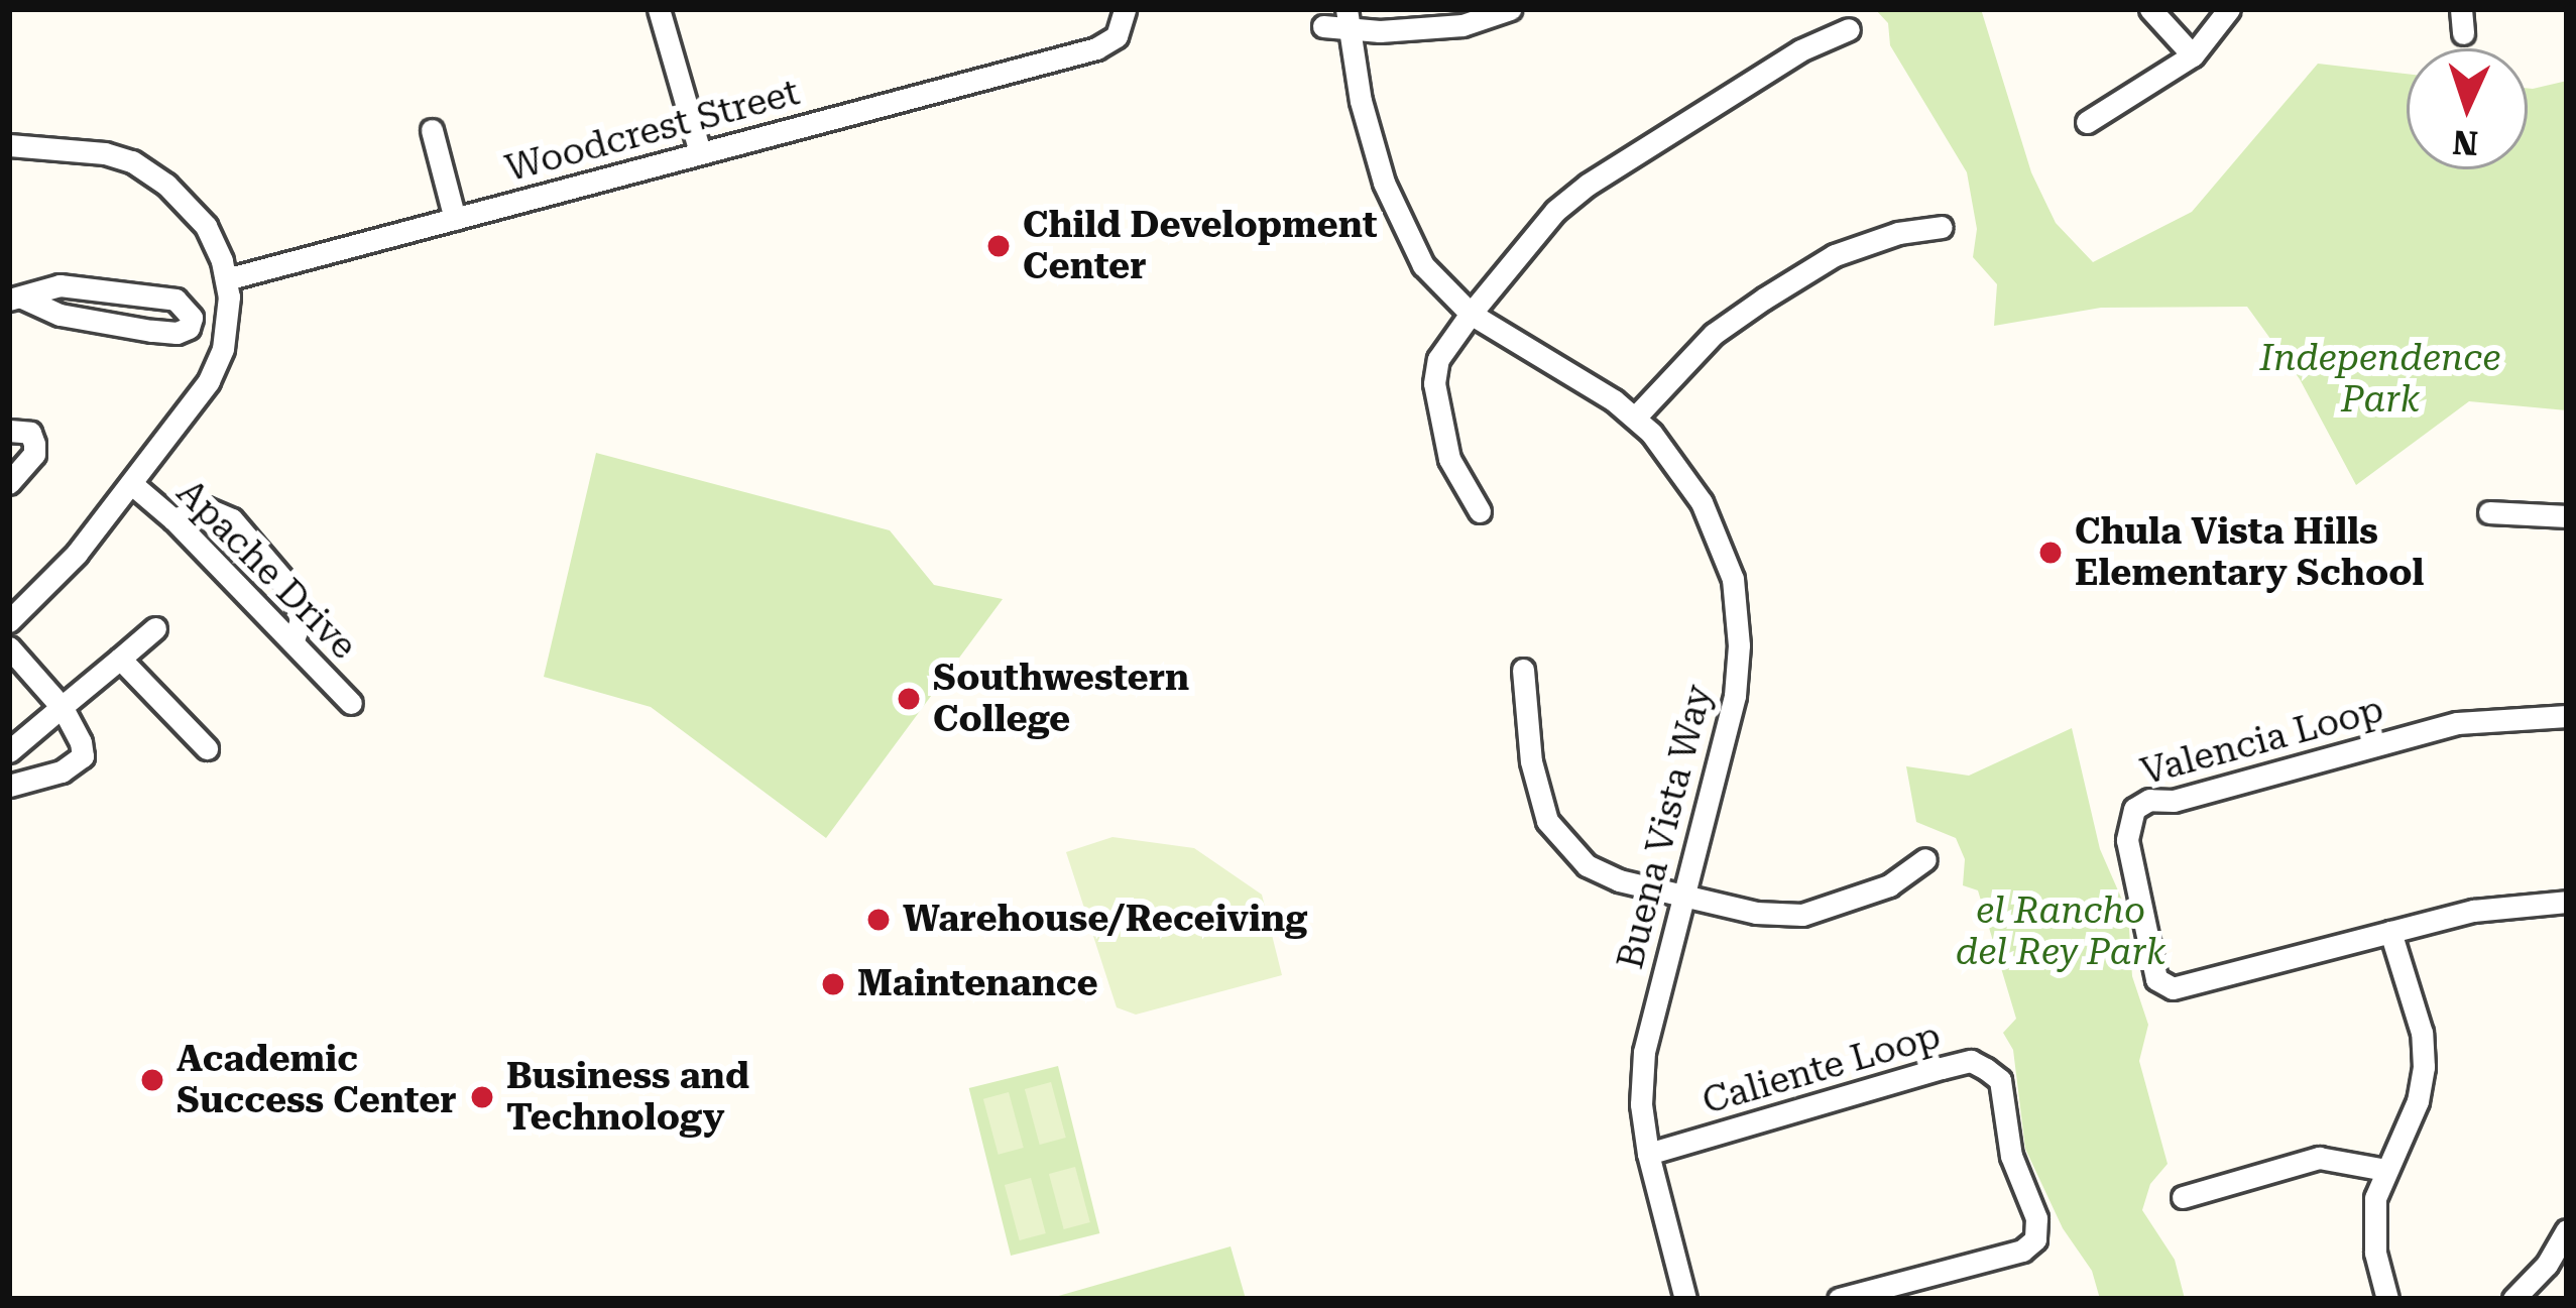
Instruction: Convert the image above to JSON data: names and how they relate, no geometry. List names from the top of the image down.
{
  "streets": {
    "street": [
      "Woodcrest Street",
      "Apache Drive",
      "Valencia Loop",
      "Buena Vista Way",
      "Caliente Loop"
    ]
  },
  "crossings": [
    ["Woodcrest Street", "Apache Drive"],
    ["Buena Vista Way", "Caliente Loop"]
  ],
  "parks": ["Independence Park", "el Rancho del Rey Park"],
  "places": [
    "Child Development Center",
    "Chula Vista Hills Elementary School",
    "Southwestern College",
    "Warehouse/Receiving",
    "Maintenance",
    "Academic Success Center",
    "Business and Technology"
  ],
  "north": "bottom"
}
